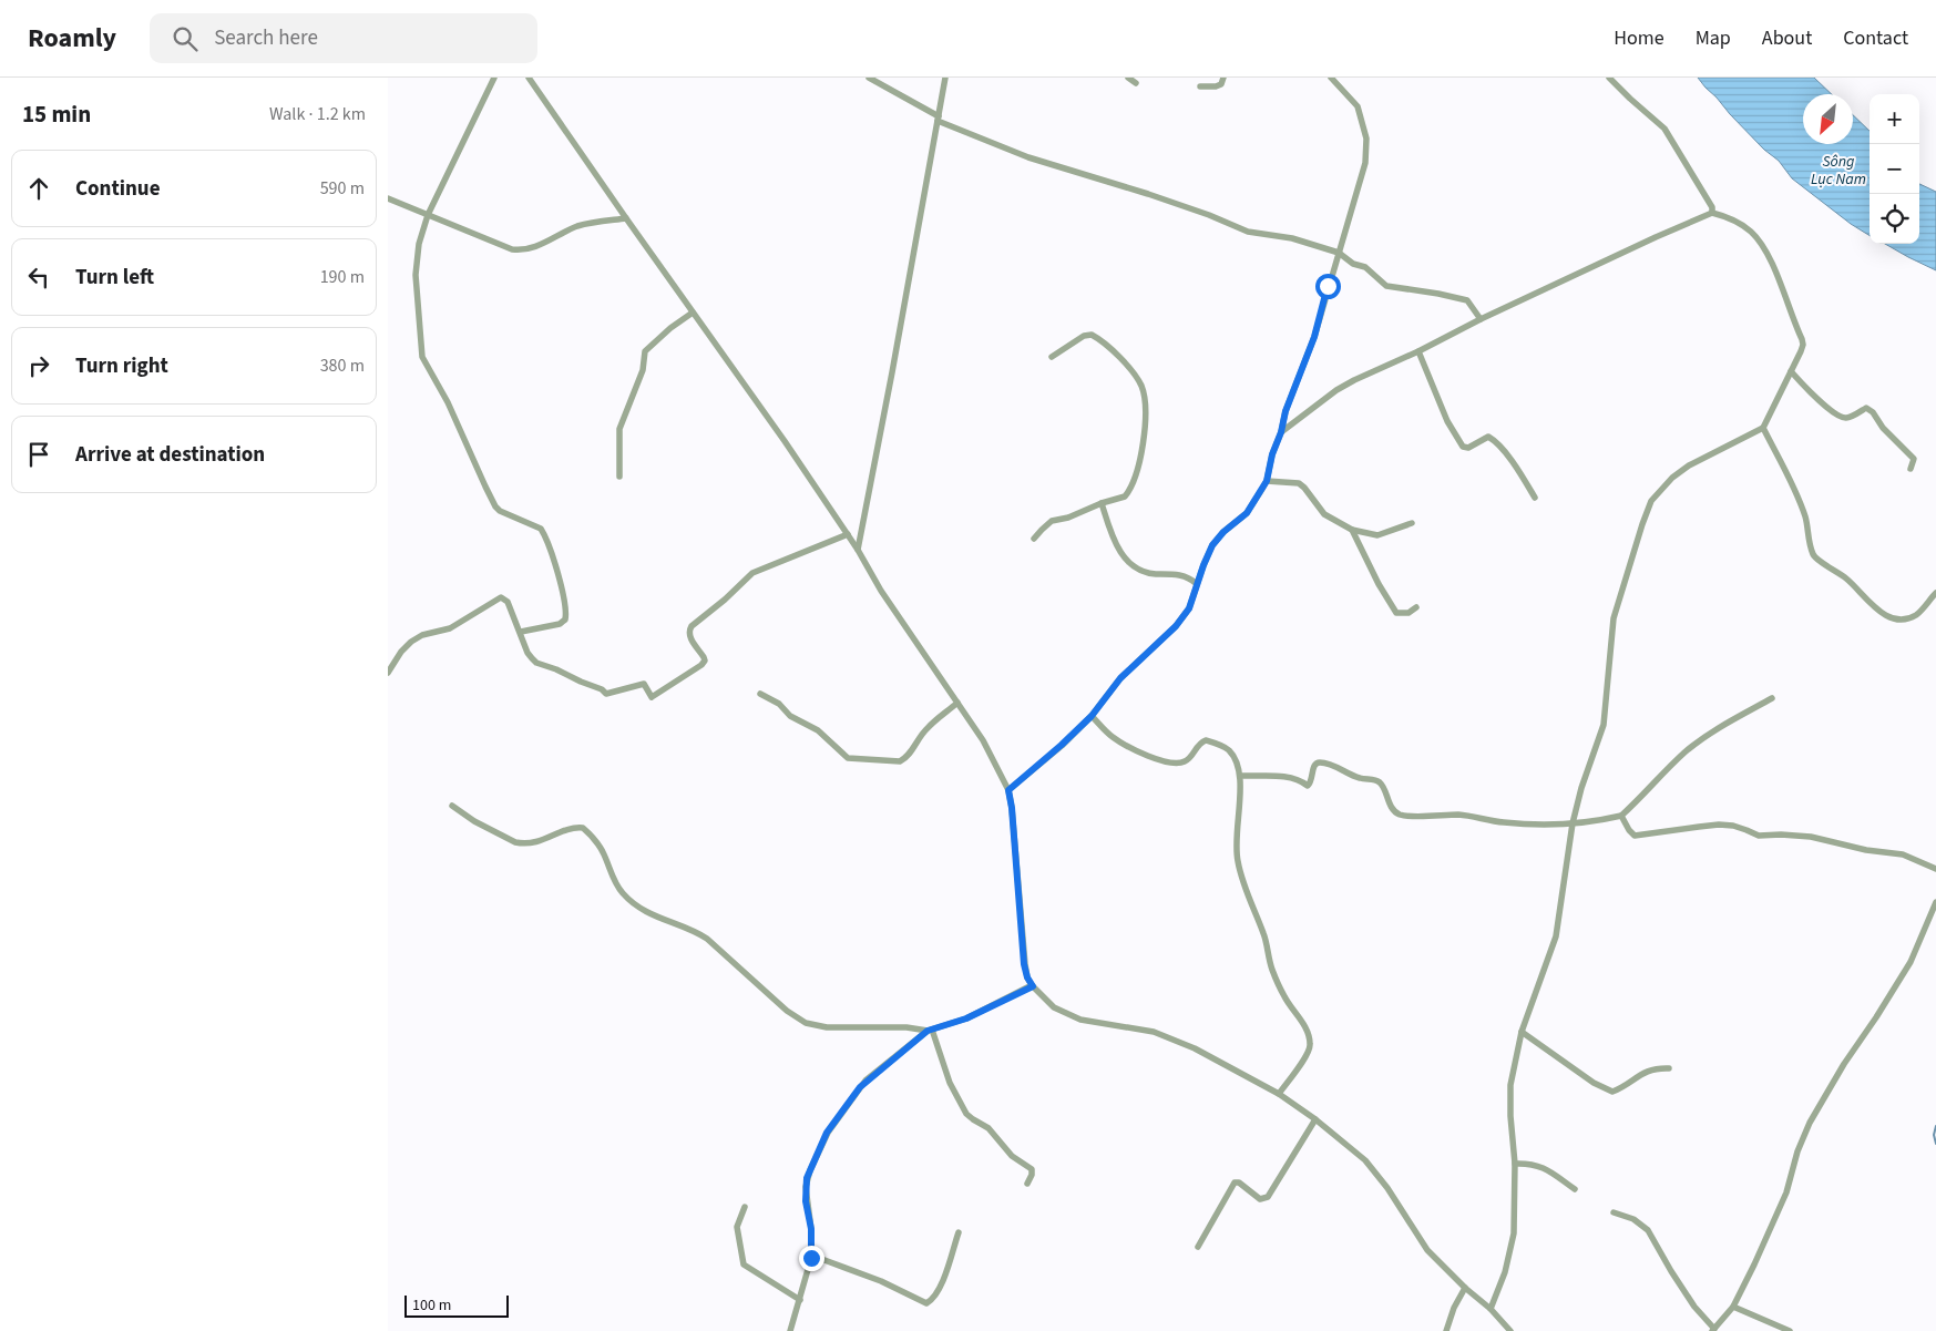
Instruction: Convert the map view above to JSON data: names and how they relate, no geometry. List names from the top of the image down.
{
  "water": ["Sông Lục Nam"],
  "scale_bar": "100 m",
  "north": "bottom left",
  "page": {
    "header": "Roamly",
    "search": "Search here",
    "nav": [
      "Home",
      "Map",
      "About",
      "Contact"
    ],
    "heading": ["15 min", "Walk · 1.2 km"],
    "map_buttons": ["+", "−"],
    "list": [
      ["Continue", "590 m"],
      ["Turn left", "190 m"],
      ["Turn right", "380 m"],
      "Arrive at destination"
    ],
    "scale": "100 m"
  }
}
